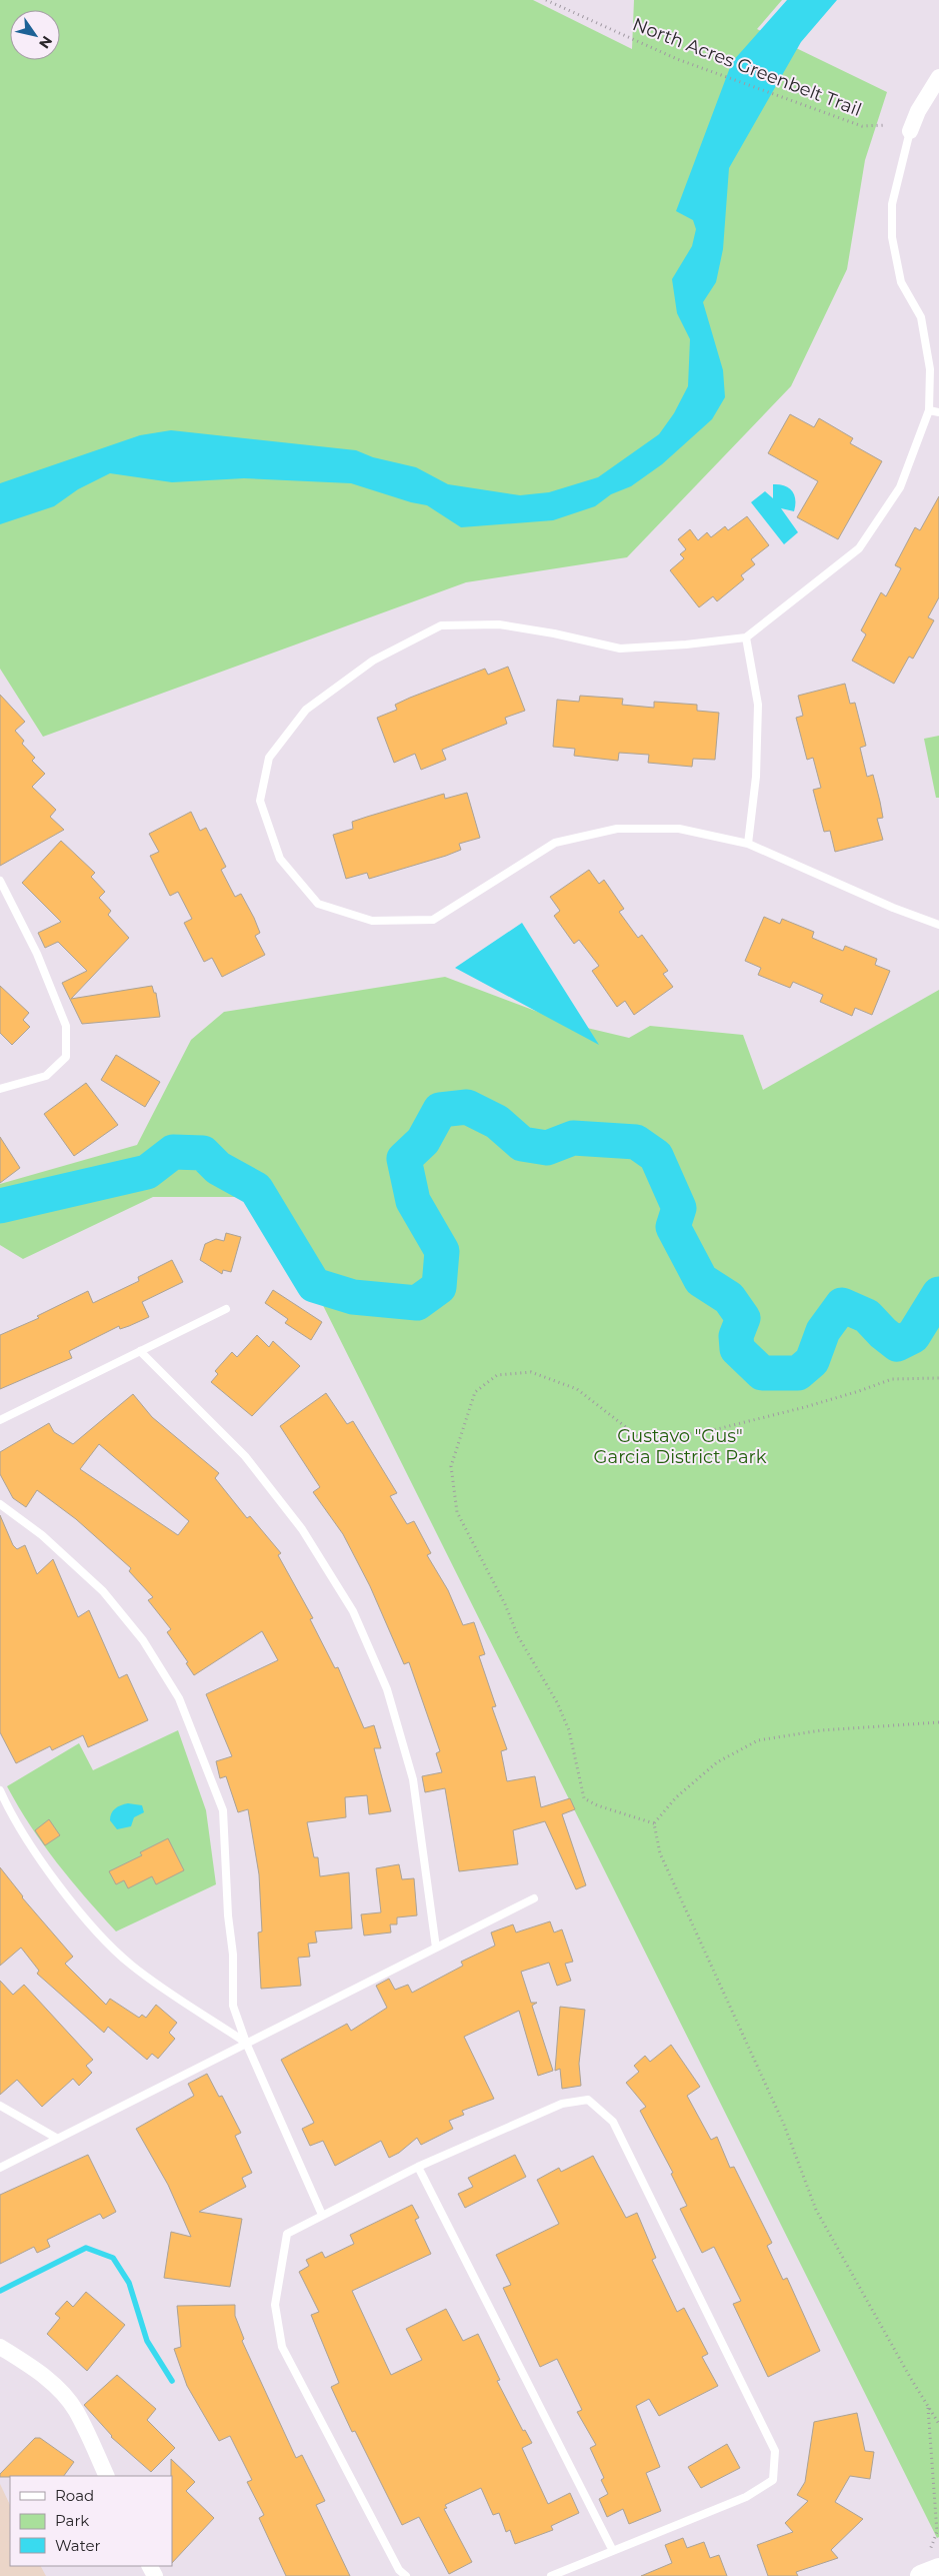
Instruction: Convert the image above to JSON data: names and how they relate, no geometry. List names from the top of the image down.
{
  "streets": {
    "path": ["North Acres Greenbelt Trail"]
  },
  "parks": ["Gustavo \"Gus\" Garcia District Park"],
  "legend": ["Road", "Park", "Water"],
  "north": "bottom right"
}
